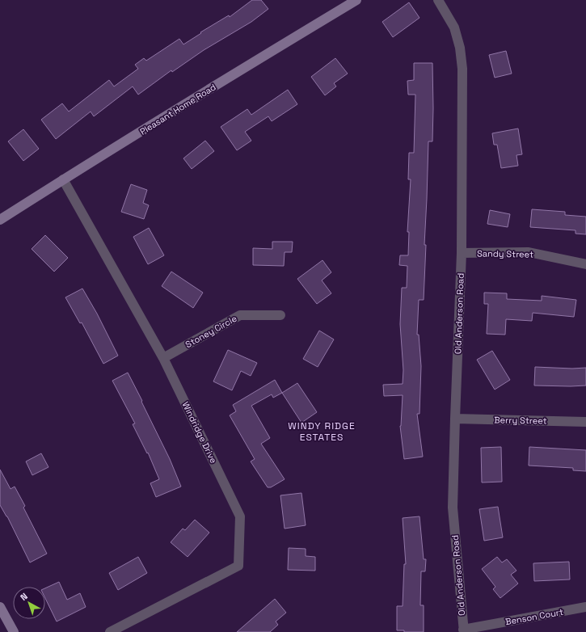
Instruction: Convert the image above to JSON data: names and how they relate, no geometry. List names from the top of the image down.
{
  "streets": {
    "street": [
      "Pleasant Home Road",
      "Sandy Street",
      "Old Anderson Road",
      "Stoney Circle",
      "Berry Street",
      "Windridge Drive",
      "Benson Court"
    ]
  },
  "crossings": [
    ["Pleasant Home Road", "Windridge Drive"],
    ["Sandy Street", "Old Anderson Road"],
    ["Old Anderson Road", "Berry Street"],
    ["Old Anderson Road", "Benson Court"],
    ["Stoney Circle", "Windridge Drive"]
  ],
  "districts": ["WINDY RIDGE ESTATES"],
  "north": "top left"
}
